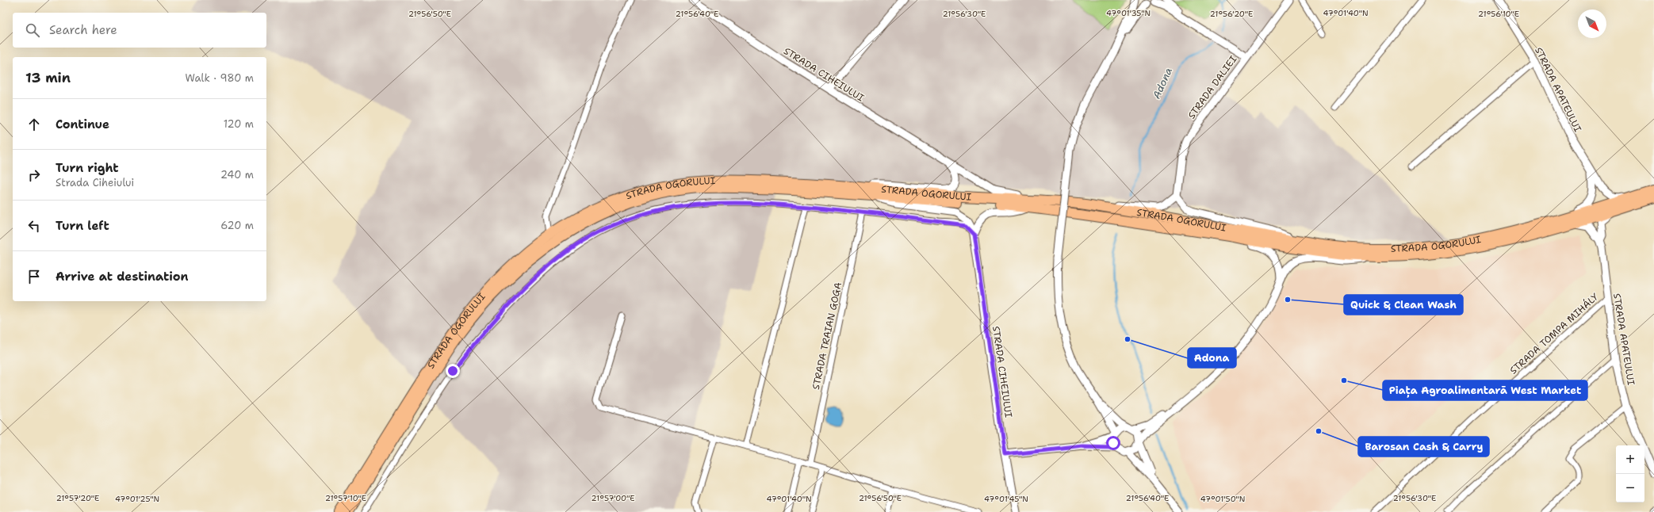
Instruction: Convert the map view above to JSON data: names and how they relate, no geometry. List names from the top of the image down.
{
  "streets": {
    "highway": ["STRADA OGORULUI"],
    "street": [
      "STRADA CIHEIULUI",
      "STRADA DALIEI",
      "STRADA APATEULUI",
      "STRADA TOMPA MIHÁLY",
      "STRADA TRAIAN GOGA"
    ]
  },
  "crossings": [
    ["STRADA CIHEIULUI", "STRADA OGORULUI"],
    ["STRADA APATEULUI", "STRADA OGORULUI"],
    ["STRADA APATEULUI", "STRADA TOMPA MIHÁLY"]
  ],
  "water": ["Adona"],
  "places": [
    "Quick & Clean Wash",
    "Adona",
    "Piața Agroalimentară West Market",
    "Barosan Cash & Carry"
  ],
  "north": "bottom right",
  "page": {
    "search": "Search here",
    "heading": ["13 min", "Walk · 980 m"],
    "list": [
      ["Continue", "120 m"],
      ["Turn right", "Strada Ciheiului", "240 m"],
      ["Turn left", "620 m"],
      "Arrive at destination"
    ],
    "map_buttons": ["+", "−"]
  },
  "coordinates": [
    "47°01'35\"N",
    "47°01'40\"N",
    "21°56'50\"E",
    "21°56'40\"E",
    "21°56'30\"E",
    "21°56'20\"E",
    "21°56'10\"E",
    "21°57'20\"E",
    "21°57'10\"E",
    "21°57'00\"E",
    "47°01'25\"N",
    "47°01'45\"N",
    "47°01'50\"N"
  ]
}
